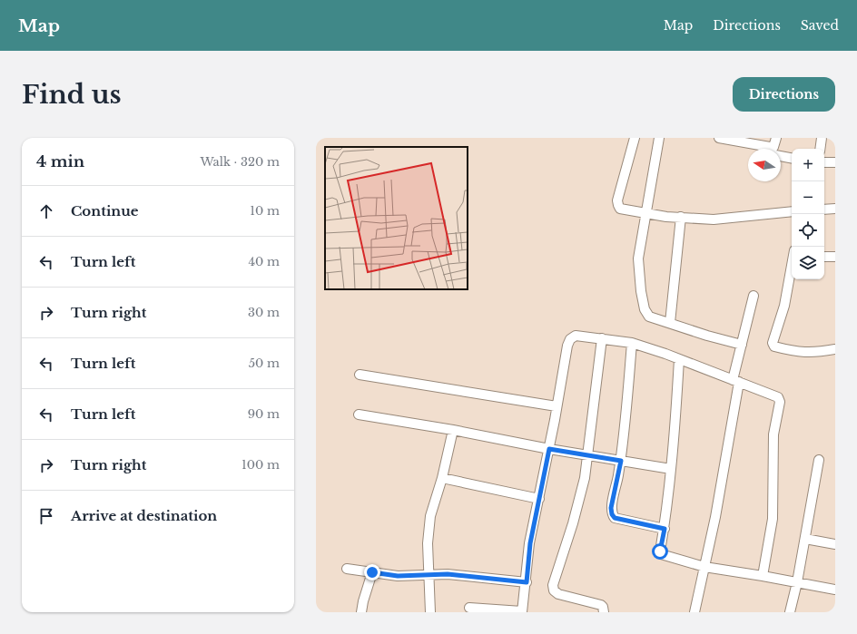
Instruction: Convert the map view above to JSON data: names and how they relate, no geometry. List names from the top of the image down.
{
  "north": "left",
  "page": {
    "header": "Map",
    "nav": ["Map", "Directions", "Saved"],
    "buttons": "Directions",
    "title": "Find us",
    "heading": ["4 min", "Walk · 320 m"],
    "map_buttons": ["+", "−"],
    "list": [
      ["Continue", "10 m"],
      ["Turn left", "40 m"],
      ["Turn right", "30 m"],
      ["Turn left", "50 m"],
      ["Turn left", "90 m"],
      ["Turn right", "100 m"],
      "Arrive at destination"
    ]
  }
}
